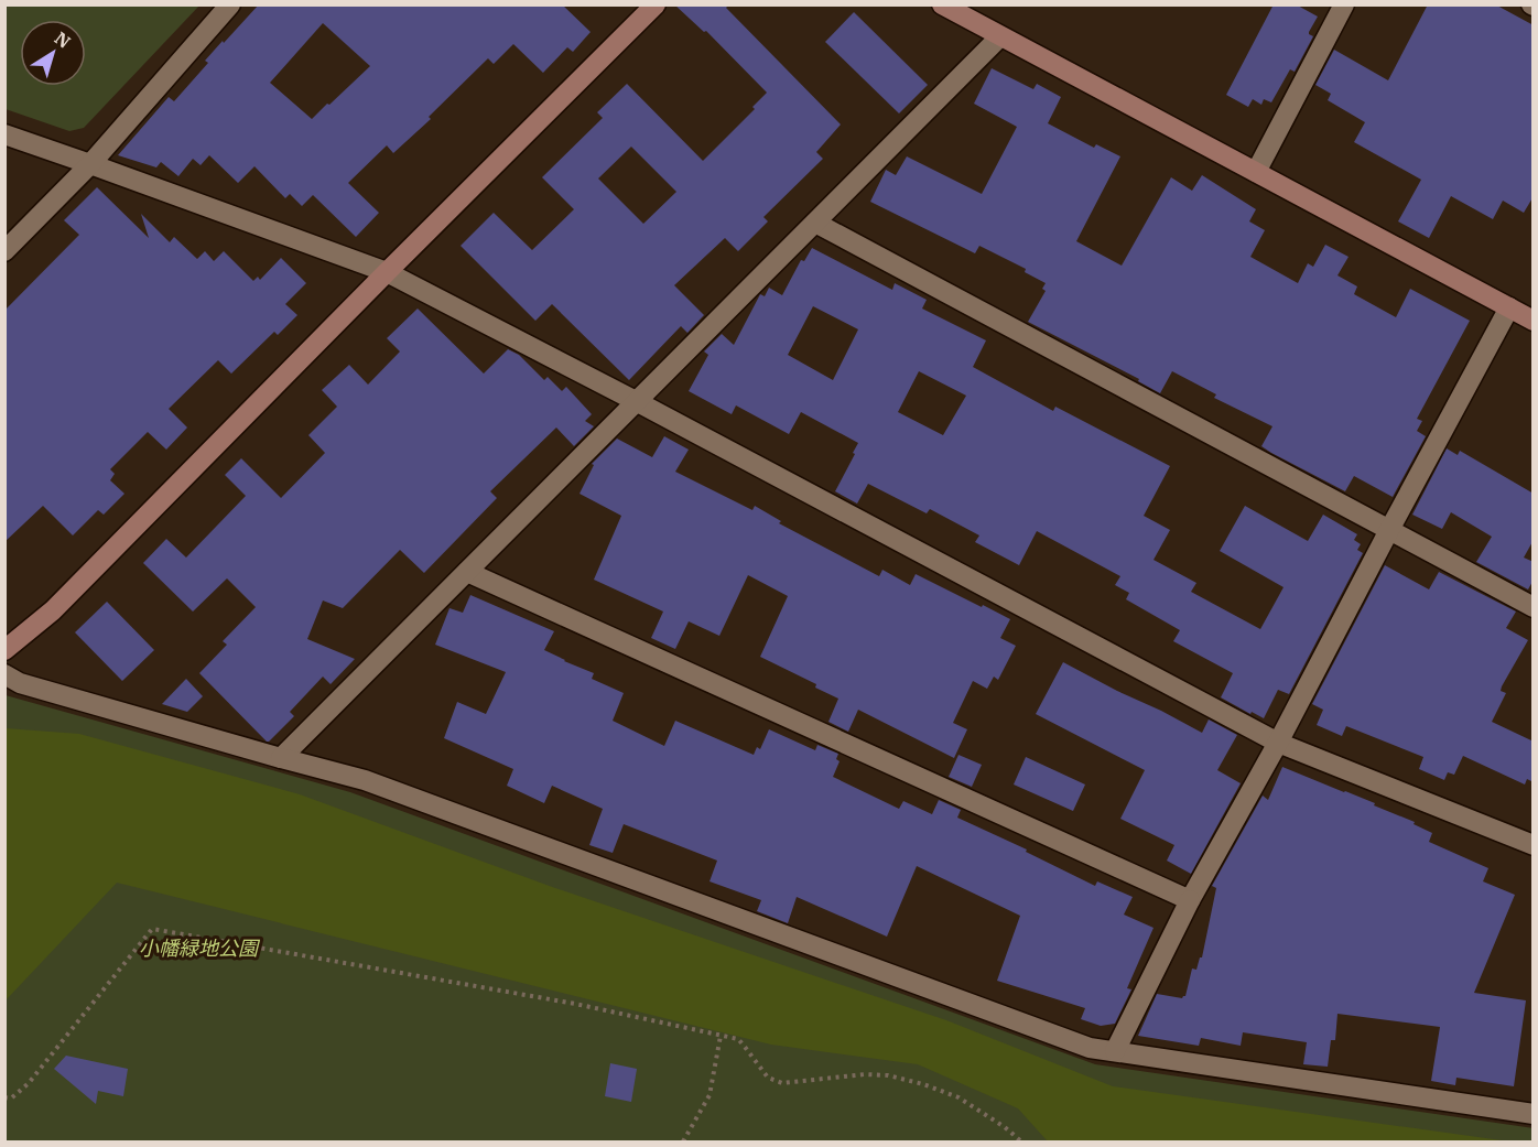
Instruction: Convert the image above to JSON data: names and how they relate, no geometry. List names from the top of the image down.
{
  "parks": ["小幡緑地公園"],
  "north": "top right"
}
